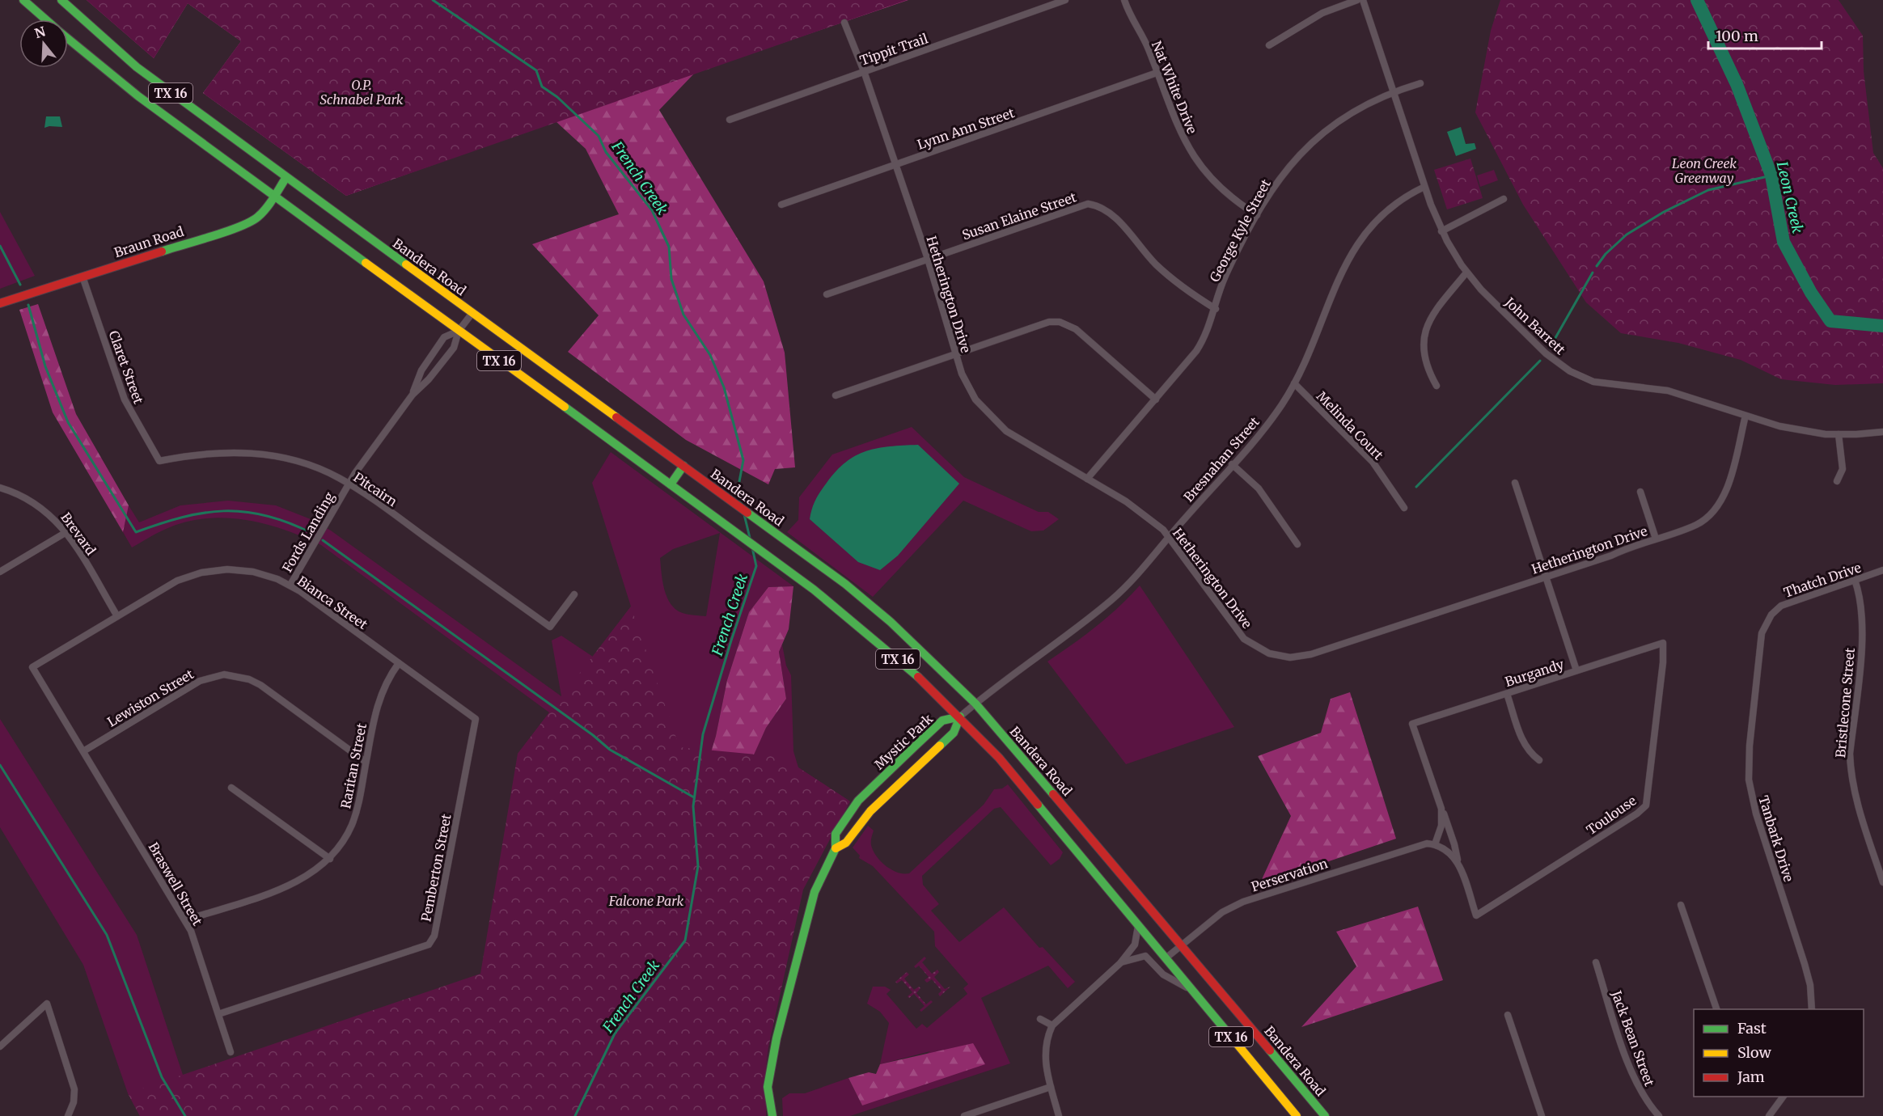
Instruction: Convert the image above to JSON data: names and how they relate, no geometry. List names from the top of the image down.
{
  "streets": {
    "main road": [
      "TX 16",
      "Braun Road",
      "Bandera Road",
      "Mystic Park"
    ],
    "street": [
      "Tippit Trail",
      "Nat White Drive",
      "Lynn Ann Street",
      "Susan Elaine Street",
      "George Kyle Street",
      "Hetherington Drive",
      "John Barrett",
      "Claret Street",
      "Melinda Court",
      "Bresnahan Street",
      "Pitcairn",
      "Fords Landing",
      "Brevard",
      "Thatch Drive",
      "Bianca Street",
      "Burgandy",
      "Lewiston Street",
      "Bristlecone Street",
      "Raritan Street",
      "Toulouse",
      "Tanbark Drive",
      "Pemberton Street",
      "Perservation",
      "Braswell Street",
      "Jack Bean Street"
    ]
  },
  "crossings": [
    ["Tippit Trail", "Hetherington Drive"],
    ["Nat White Drive", "Lynn Ann Street"],
    ["Nat White Drive", "George Kyle Street"],
    ["TX 16", "Braun Road"],
    ["TX 16", "Bresnahan Street"],
    ["TX 16", "Fords Landing"],
    ["TX 16", "Mystic Park"],
    ["TX 16", "Perservation"],
    ["Lynn Ann Street", "Hetherington Drive"],
    ["Susan Elaine Street", "George Kyle Street"],
    ["Susan Elaine Street", "Hetherington Drive"],
    ["George Kyle Street", "Hetherington Drive"],
    ["George Kyle Street", "John Barrett"],
    ["Braun Road", "Bandera Road"],
    ["Braun Road", "Claret Street"],
    ["Bandera Road", "Bresnahan Street"],
    ["Bandera Road", "Fords Landing"],
    ["Bandera Road", "Perservation"],
    ["Hetherington Drive", "John Barrett"],
    ["Hetherington Drive", "Bresnahan Street"],
    ["John Barrett", "Bresnahan Street"],
    ["Claret Street", "Pitcairn"],
    ["Melinda Court", "Bresnahan Street"],
    ["Bresnahan Street", "Mystic Park"],
    ["Pitcairn", "Fords Landing"],
    ["Fords Landing", "Bianca Street"],
    ["Brevard", "Bianca Street"],
    ["Thatch Drive", "Bristlecone Street"],
    ["Thatch Drive", "Tanbark Drive"],
    ["Bianca Street", "Lewiston Street"],
    ["Bianca Street", "Raritan Street"],
    ["Bianca Street", "Pemberton Street"],
    ["Bianca Street", "Braswell Street"],
    ["Burgandy", "Toulouse"],
    ["Lewiston Street", "Raritan Street"],
    ["Lewiston Street", "Braswell Street"],
    ["Raritan Street", "Braswell Street"],
    ["Pemberton Street", "Braswell Street"]
  ],
  "water": ["French Creek", "Leon Creek"],
  "parks": ["O.P. Schnabel Park", "Leon Creek Greenway", "Falcone Park"],
  "legend": ["Fast", "Slow", "Jam"],
  "scale_bar": "100 m",
  "north": "top"
}
